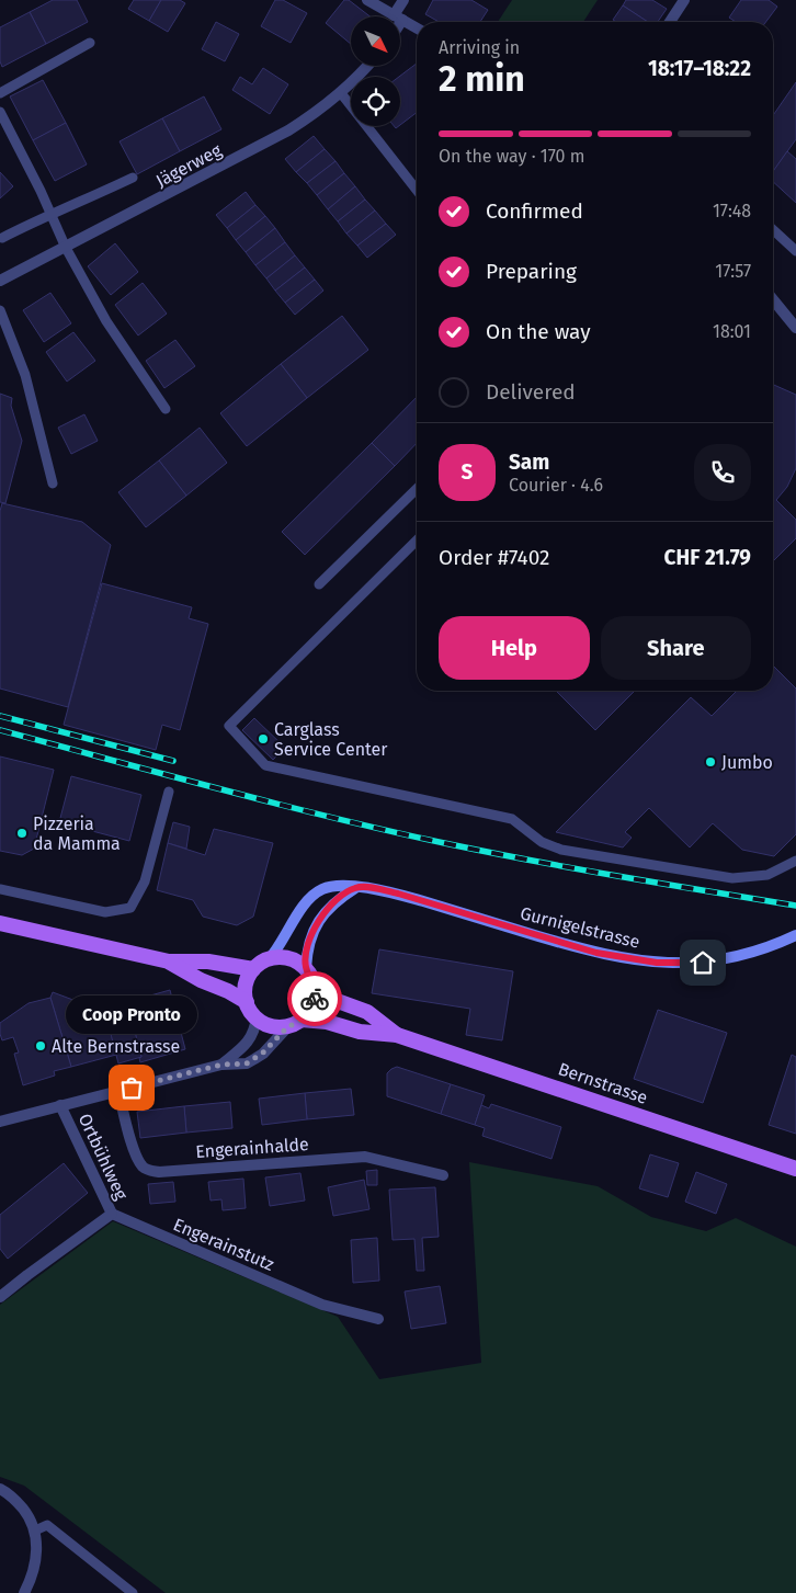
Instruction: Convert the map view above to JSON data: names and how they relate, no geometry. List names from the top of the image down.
{
  "streets": {
    "main road": ["Gurnigelstrasse", "Bernstrasse"],
    "street": [
      "Jägerweg",
      "Engerainhalde",
      "Ortbühlweg",
      "Engerainstutz"
    ]
  },
  "crossings": [
    ["Gurnigelstrasse", "Bernstrasse"],
    ["Ortbühlweg", "Engerainstutz"]
  ],
  "places": [
    "Carglass Service Center",
    "Jumbo",
    "Pizzeria da Mamma",
    "Alte Bernstrasse",
    "Coop Pronto"
  ],
  "north": "bottom right",
  "page": {
    "heading": ["2 min", "Arriving in", "18:17–18:22"],
    "panel": [
      "Sam",
      "Courier · 4.6",
      "Order #7402",
      "CHF 21.79"
    ],
    "bar": "On the way · 170 m",
    "list": [
      ["Confirmed", "17:48"],
      ["Preparing", "17:57"],
      ["On the way", "18:01"],
      "Delivered"
    ],
    "round": "S",
    "buttons": ["Help", "Share"],
    "bubble": "Coop Pronto"
  }
}
